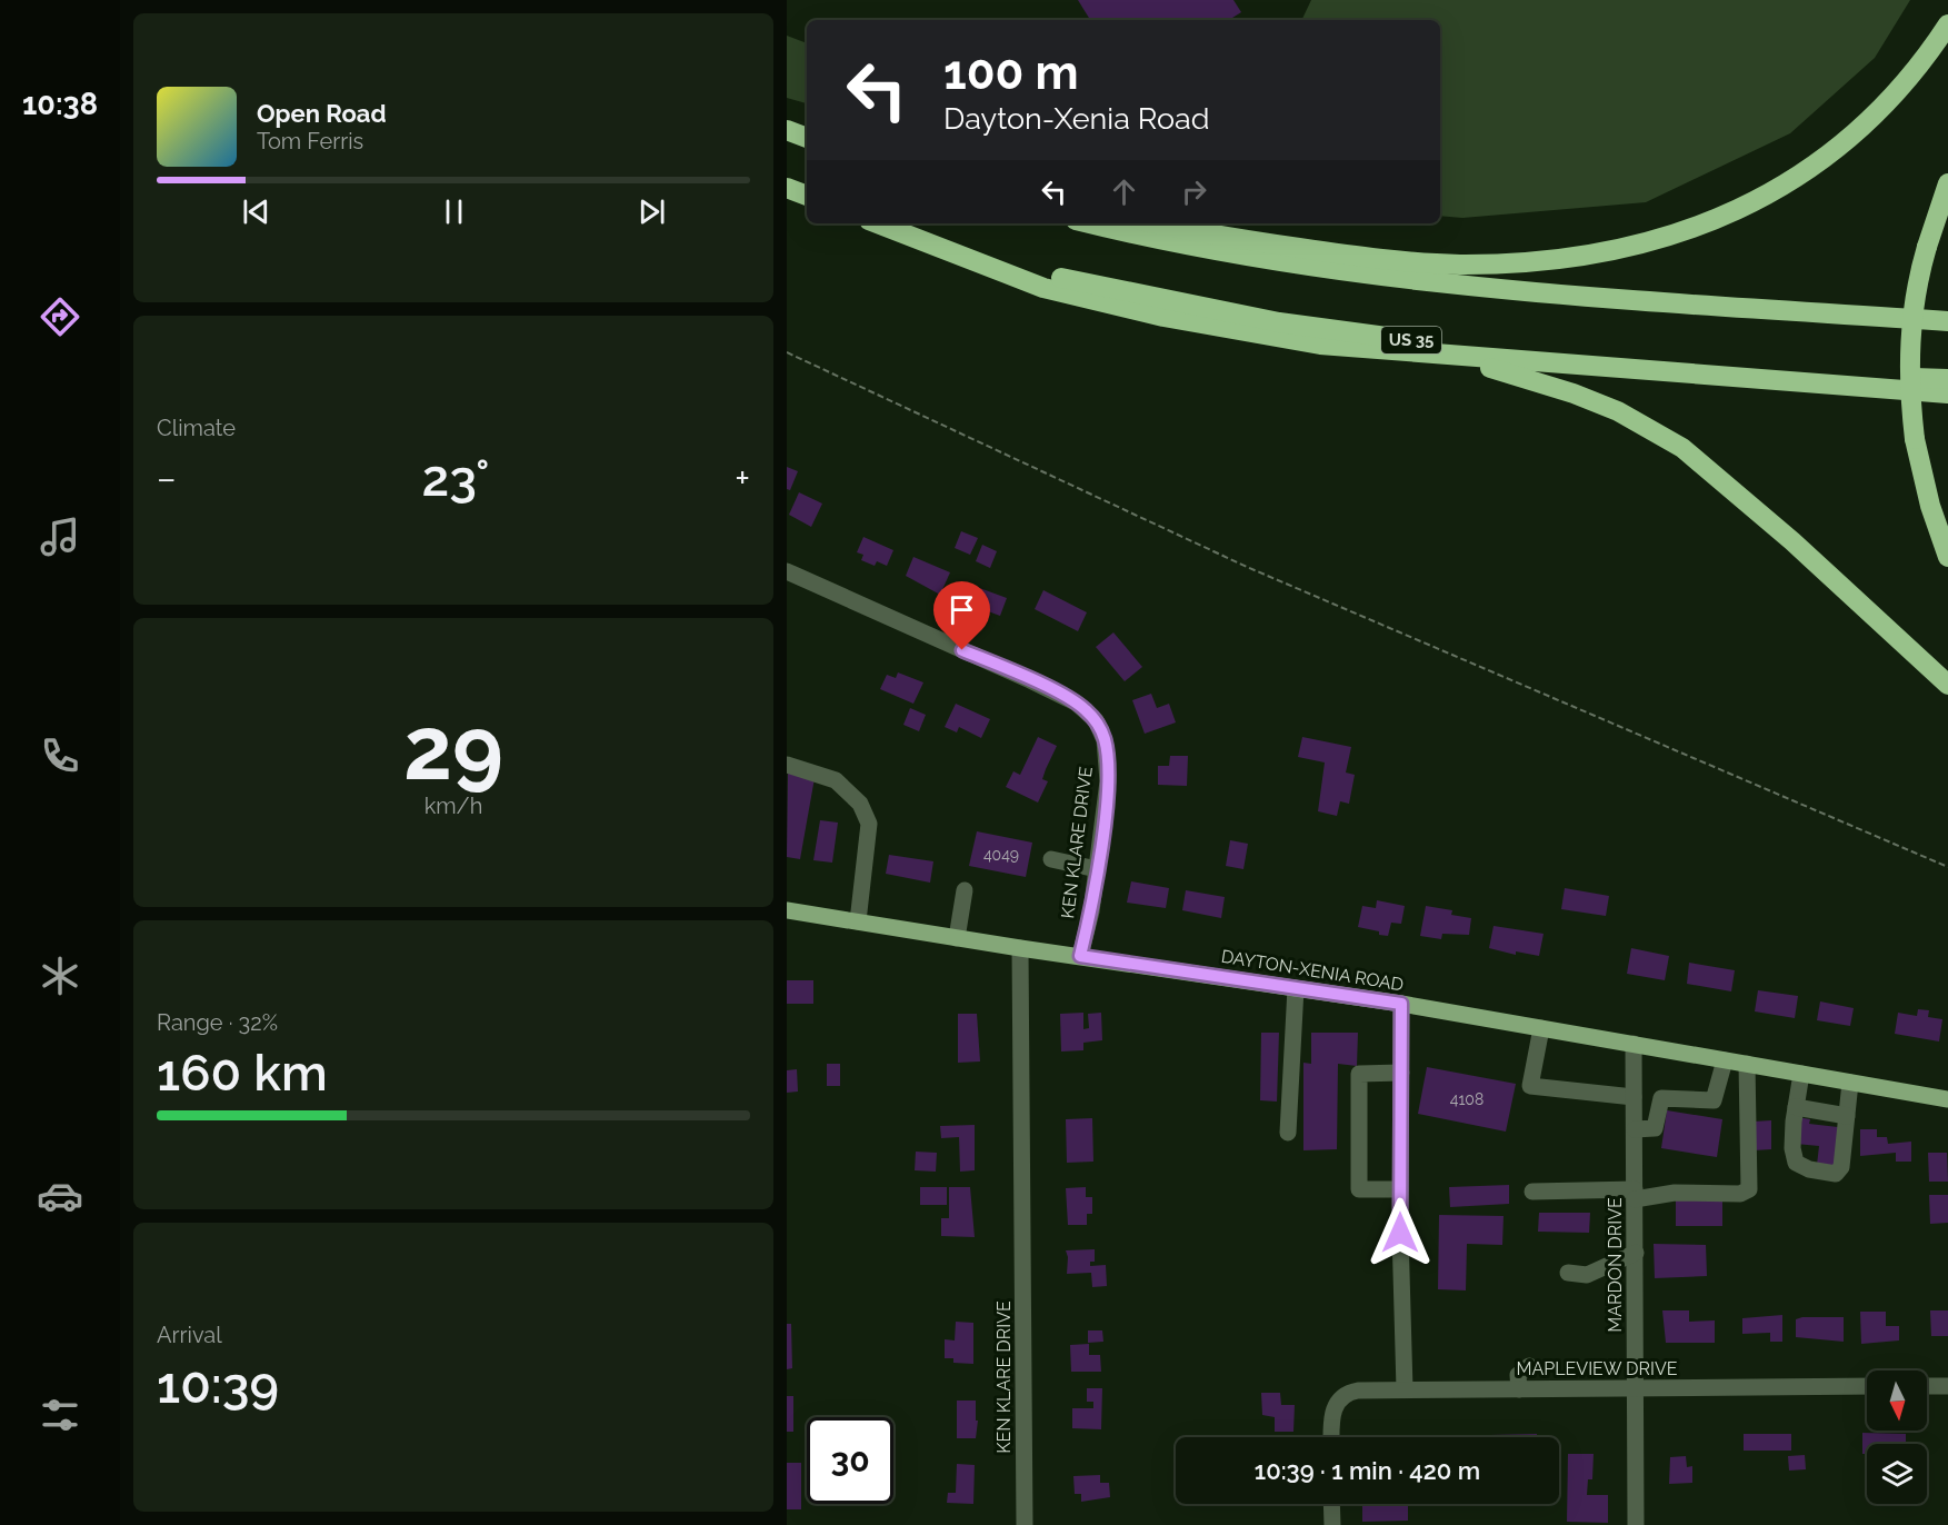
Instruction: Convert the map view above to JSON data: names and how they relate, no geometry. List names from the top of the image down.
{
  "streets": {
    "highway": ["US 35"],
    "main road": ["DAYTON-XENIA ROAD"],
    "street": ["KEN KLARE DRIVE", "MARDON DRIVE", "MAPLEVIEW DRIVE"]
  },
  "crossings": [
    ["KEN KLARE DRIVE", "DAYTON-XENIA ROAD"],
    ["DAYTON-XENIA ROAD", "MARDON DRIVE"],
    ["MARDON DRIVE", "MAPLEVIEW DRIVE"]
  ],
  "house_numbers": ["4049", "4108"],
  "north": "bottom",
  "page": {
    "tabs": "10:38",
    "turn": ["100 m", "Dayton-Xenia Road"],
    "song": ["Open Road", "Tom Ferris"],
    "tile": [
      "Climate",
      ["29", "km/h"],
      ["Range · 32%", "160 km"],
      ["Arrival", "10:39"]
    ],
    "heat": ["−", "23°", "+"],
    "limit": "30",
    "trip": "10:39 · 1 min · 420 m"
  }
}
